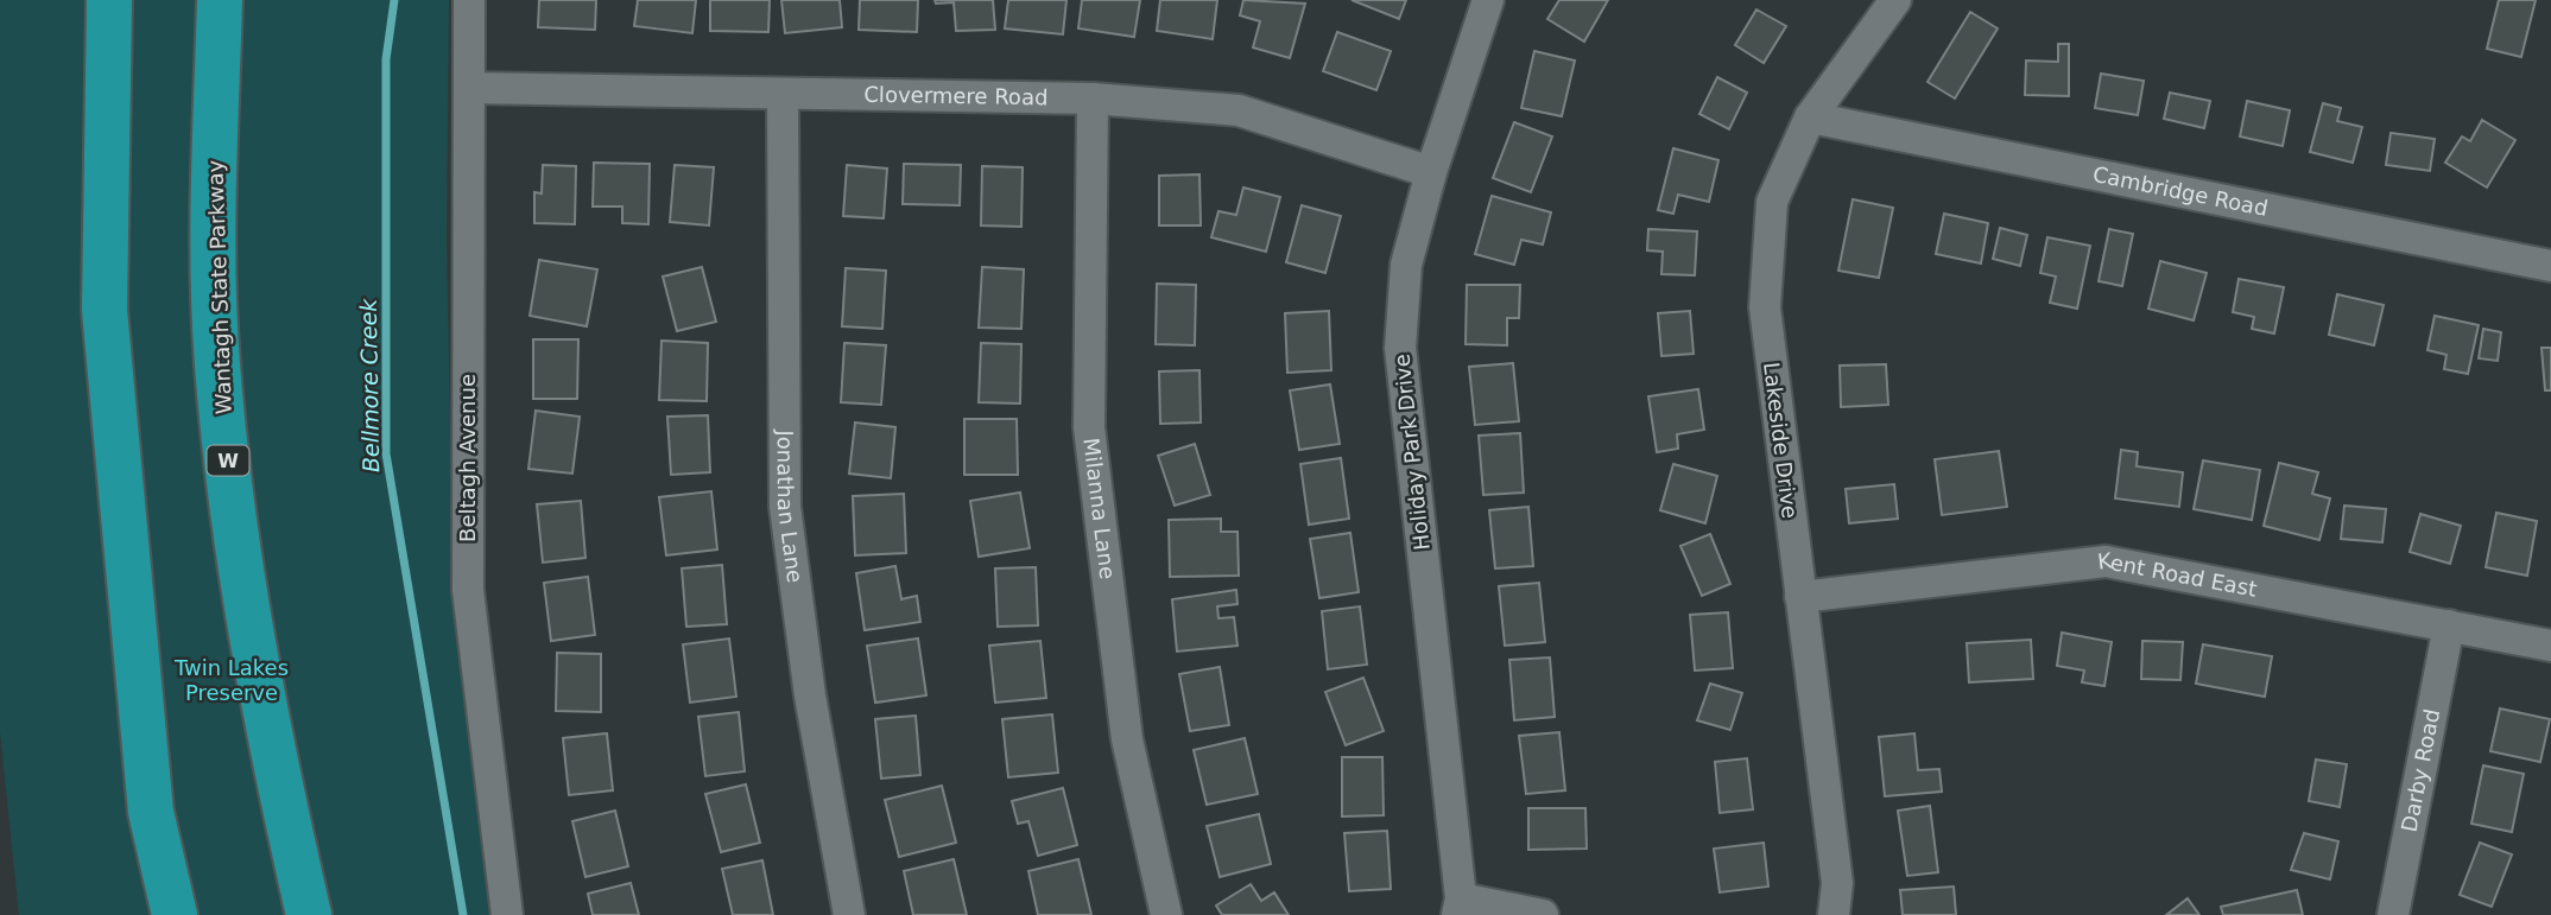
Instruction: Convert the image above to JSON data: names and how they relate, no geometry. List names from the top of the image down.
{
  "streets": {
    "highway": ["Wantagh State Parkway", "W"],
    "street": [
      "Clovermere Road",
      "Cambridge Road",
      "Lakeside Drive",
      "Holiday Park Drive",
      "Beltagh Avenue",
      "Jonathan Lane",
      "Milanna Lane",
      "Kent Road East",
      "Darby Road"
    ]
  },
  "crossings": [
    ["Clovermere Road", "Holiday Park Drive"],
    ["Clovermere Road", "Beltagh Avenue"],
    ["Clovermere Road", "Jonathan Lane"],
    ["Clovermere Road", "Milanna Lane"],
    ["Cambridge Road", "Lakeside Drive"],
    ["Lakeside Drive", "Kent Road East"],
    ["Kent Road East", "Darby Road"]
  ],
  "water": ["Bellmore Creek"],
  "parks": ["Twin Lakes Preserve"]
}
